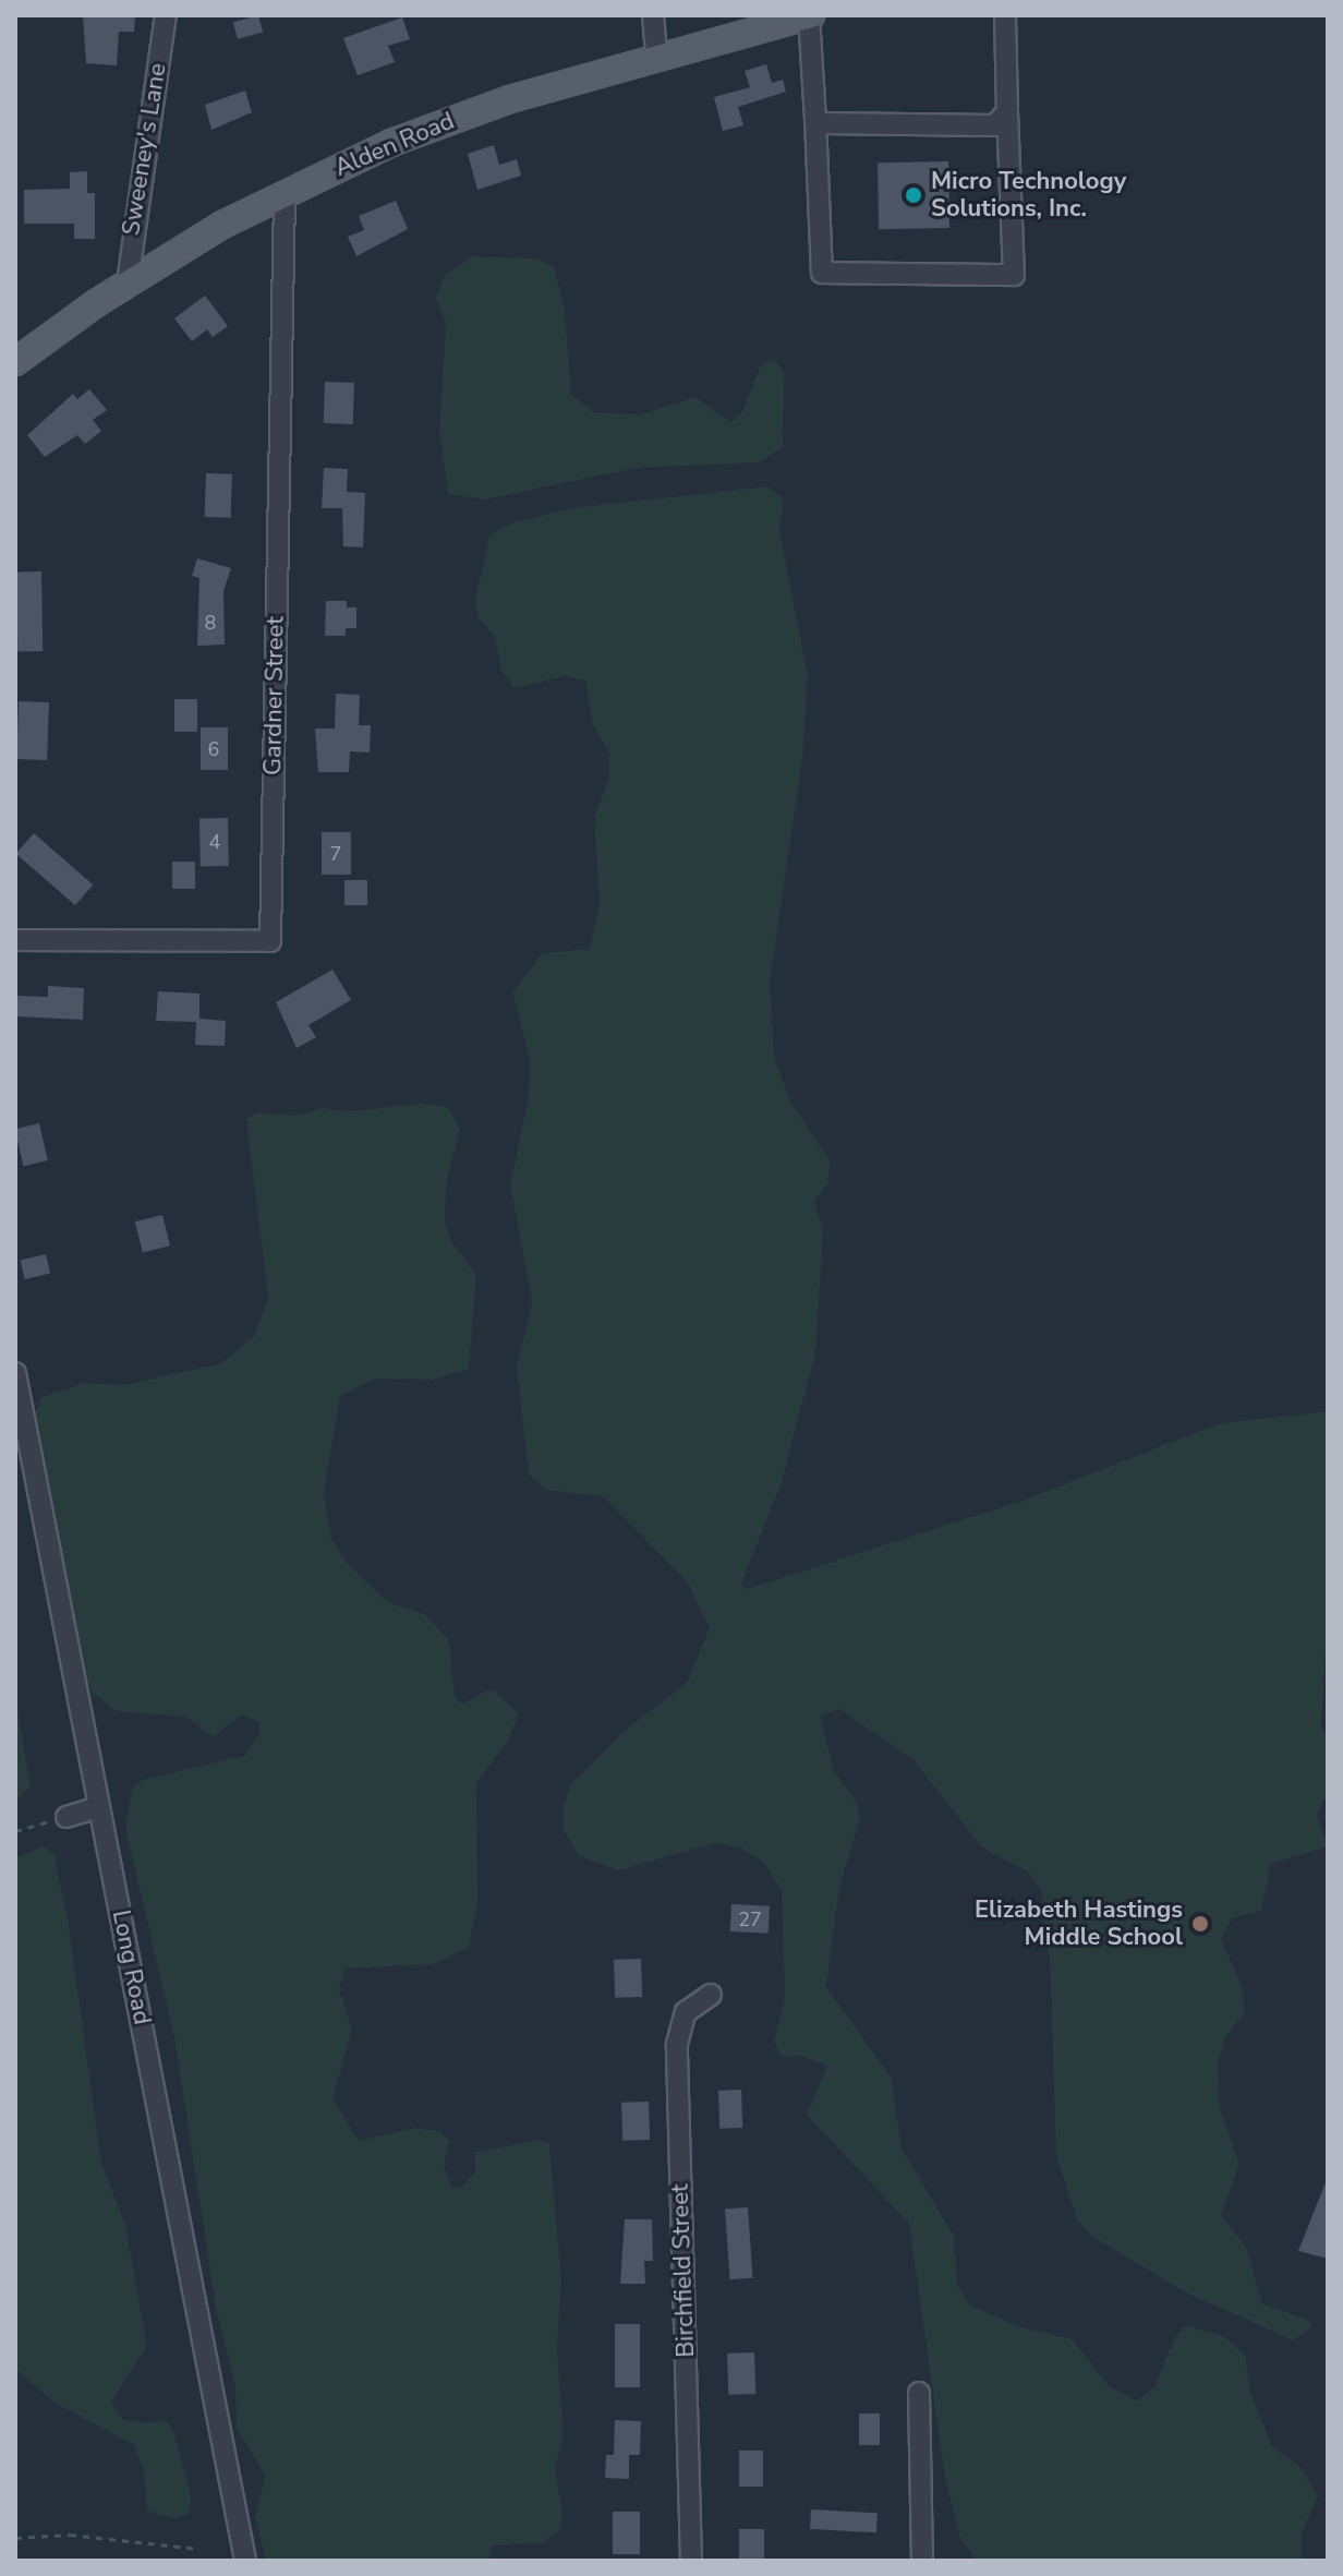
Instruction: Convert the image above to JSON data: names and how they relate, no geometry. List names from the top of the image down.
{
  "streets": {
    "main road": ["Alden Road"],
    "street": [
      "Sweeney's Lane",
      "Gardner Street",
      "Long Road",
      "Birchfield Street"
    ]
  },
  "crossings": [
    ["Alden Road", "Sweeney's Lane"],
    ["Alden Road", "Gardner Street"]
  ],
  "places": ["Micro Technology Solutions, Inc.", "Elizabeth Hastings Middle School"],
  "house_numbers": [
    "8",
    "6",
    "4",
    "7",
    "27"
  ]
}
